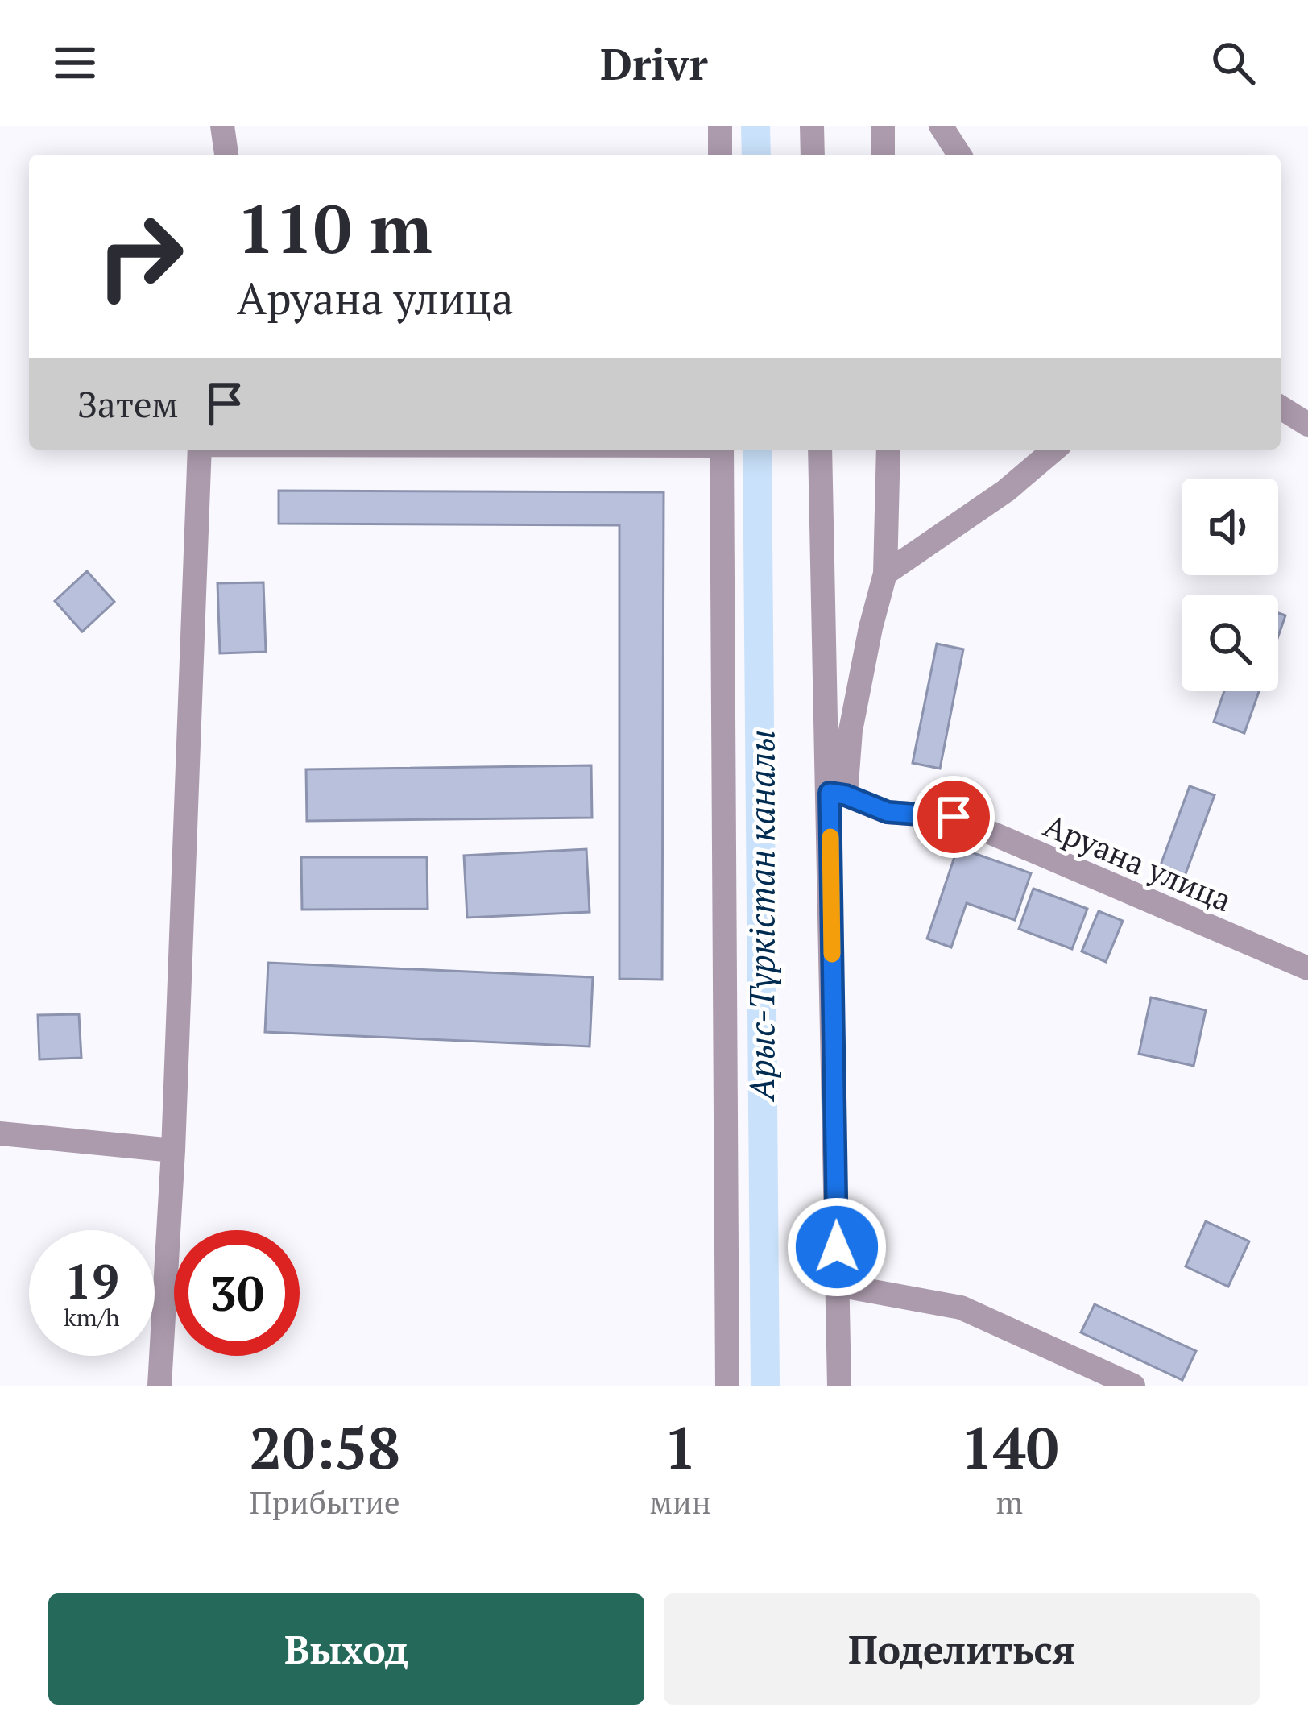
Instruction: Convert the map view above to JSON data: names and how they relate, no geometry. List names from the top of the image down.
{
  "streets": {
    "street": ["Аруана улица"]
  },
  "water": ["Арыс-Түркістан каналы"],
  "page": {
    "header": "Drivr",
    "turn": ["110 m", "Аруана улица"],
    "then": "Затем",
    "speed": "19 km/h",
    "limit": "30",
    "eta": [
      "20:58",
      "Прибытие",
      "1",
      "мин",
      "140",
      "m"
    ],
    "buttons": ["Выход", "Поделиться"]
  }
}
